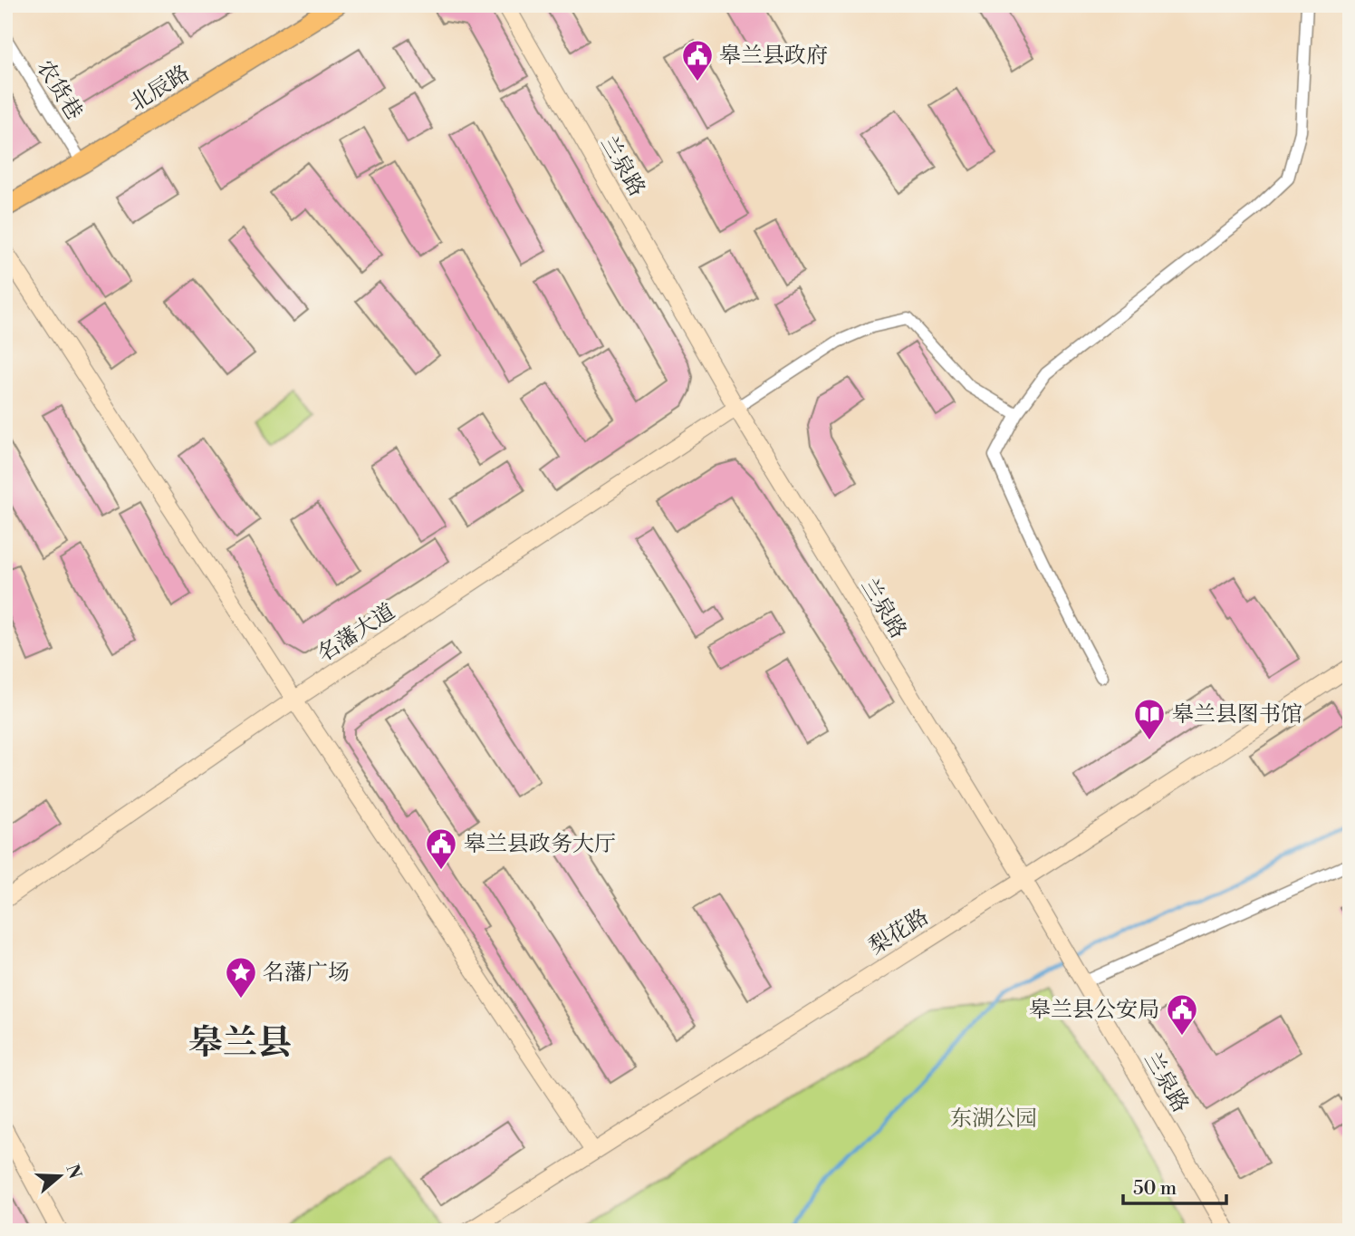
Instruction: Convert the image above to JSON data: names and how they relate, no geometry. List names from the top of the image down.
{
  "streets": {
    "main road": ["北辰路"],
    "street": [
      "农货巷",
      "兰泉路",
      "名藩大道",
      "梨花路"
    ]
  },
  "crossings": [
    ["北辰路", "农货巷"],
    ["兰泉路", "名藩大道"],
    ["兰泉路", "梨花路"]
  ],
  "districts": ["皋兰县"],
  "parks": ["东湖公园"],
  "places": {
    "public building": ["皋兰县政府", "皋兰县政务大厅", "皋兰县公安局"],
    "library": ["皋兰县图书馆"],
    "place": ["名藩广场"]
  },
  "scale_bar": "50 m",
  "north": "right"
}
